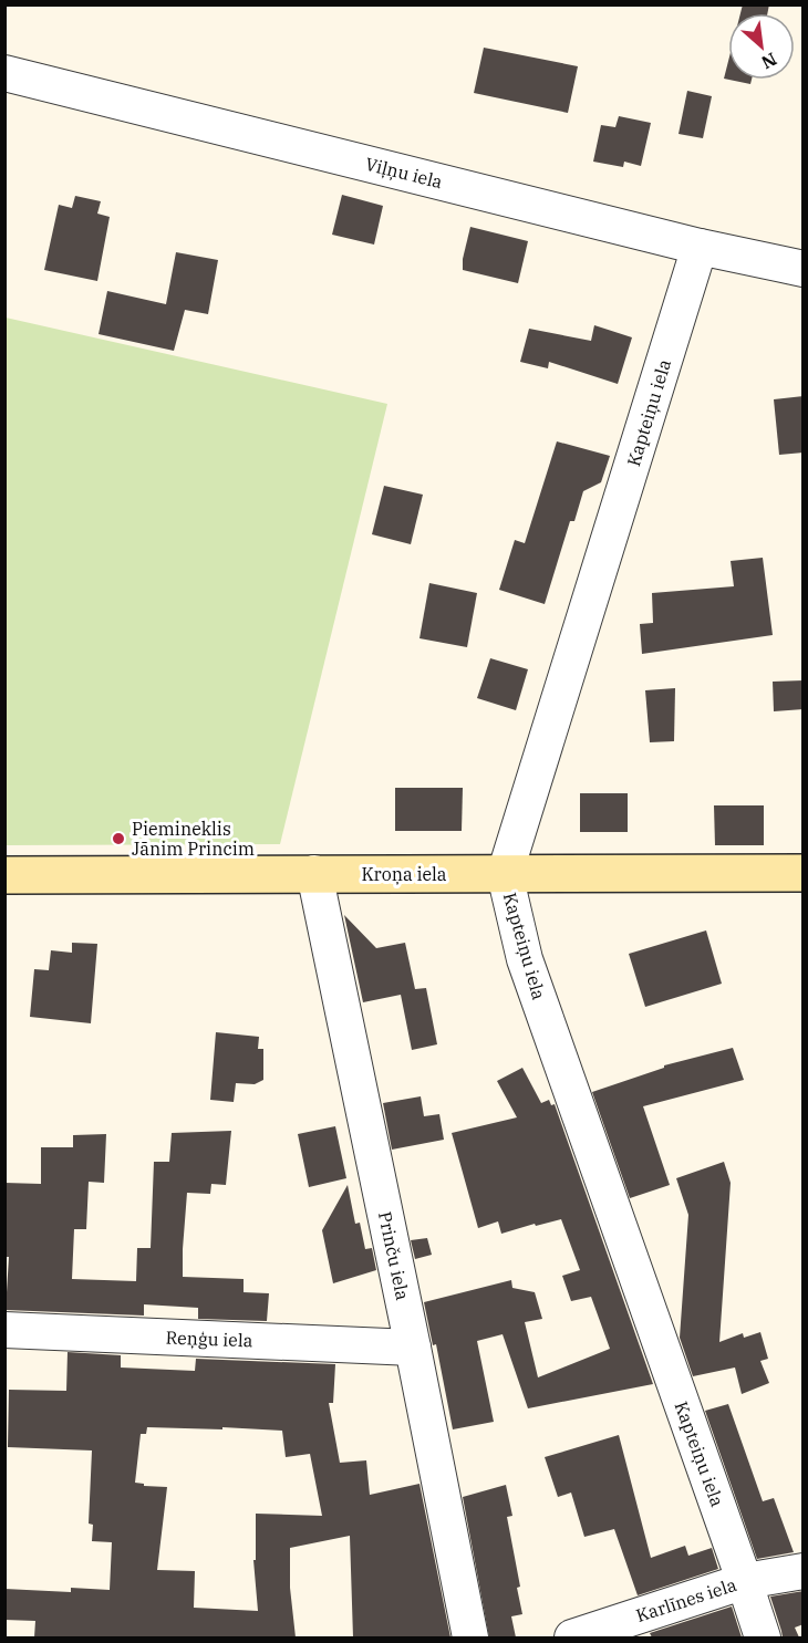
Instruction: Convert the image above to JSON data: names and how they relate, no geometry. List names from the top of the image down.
{
  "streets": {
    "street": [
      "Viļņu iela",
      "Kapteiņu iela",
      "Kroņa iela",
      "Prinču iela",
      "Reņģu iela",
      "Karlīnes iela"
    ]
  },
  "crossings": [
    ["Viļņu iela", "Kapteiņu iela"],
    ["Kapteiņu iela", "Kroņa iela"],
    ["Kapteiņu iela", "Karlīnes iela"],
    ["Kroņa iela", "Prinču iela"],
    ["Prinču iela", "Reņģu iela"]
  ],
  "places": ["Piemineklis Jānim Princim"],
  "north": "bottom right"
}
